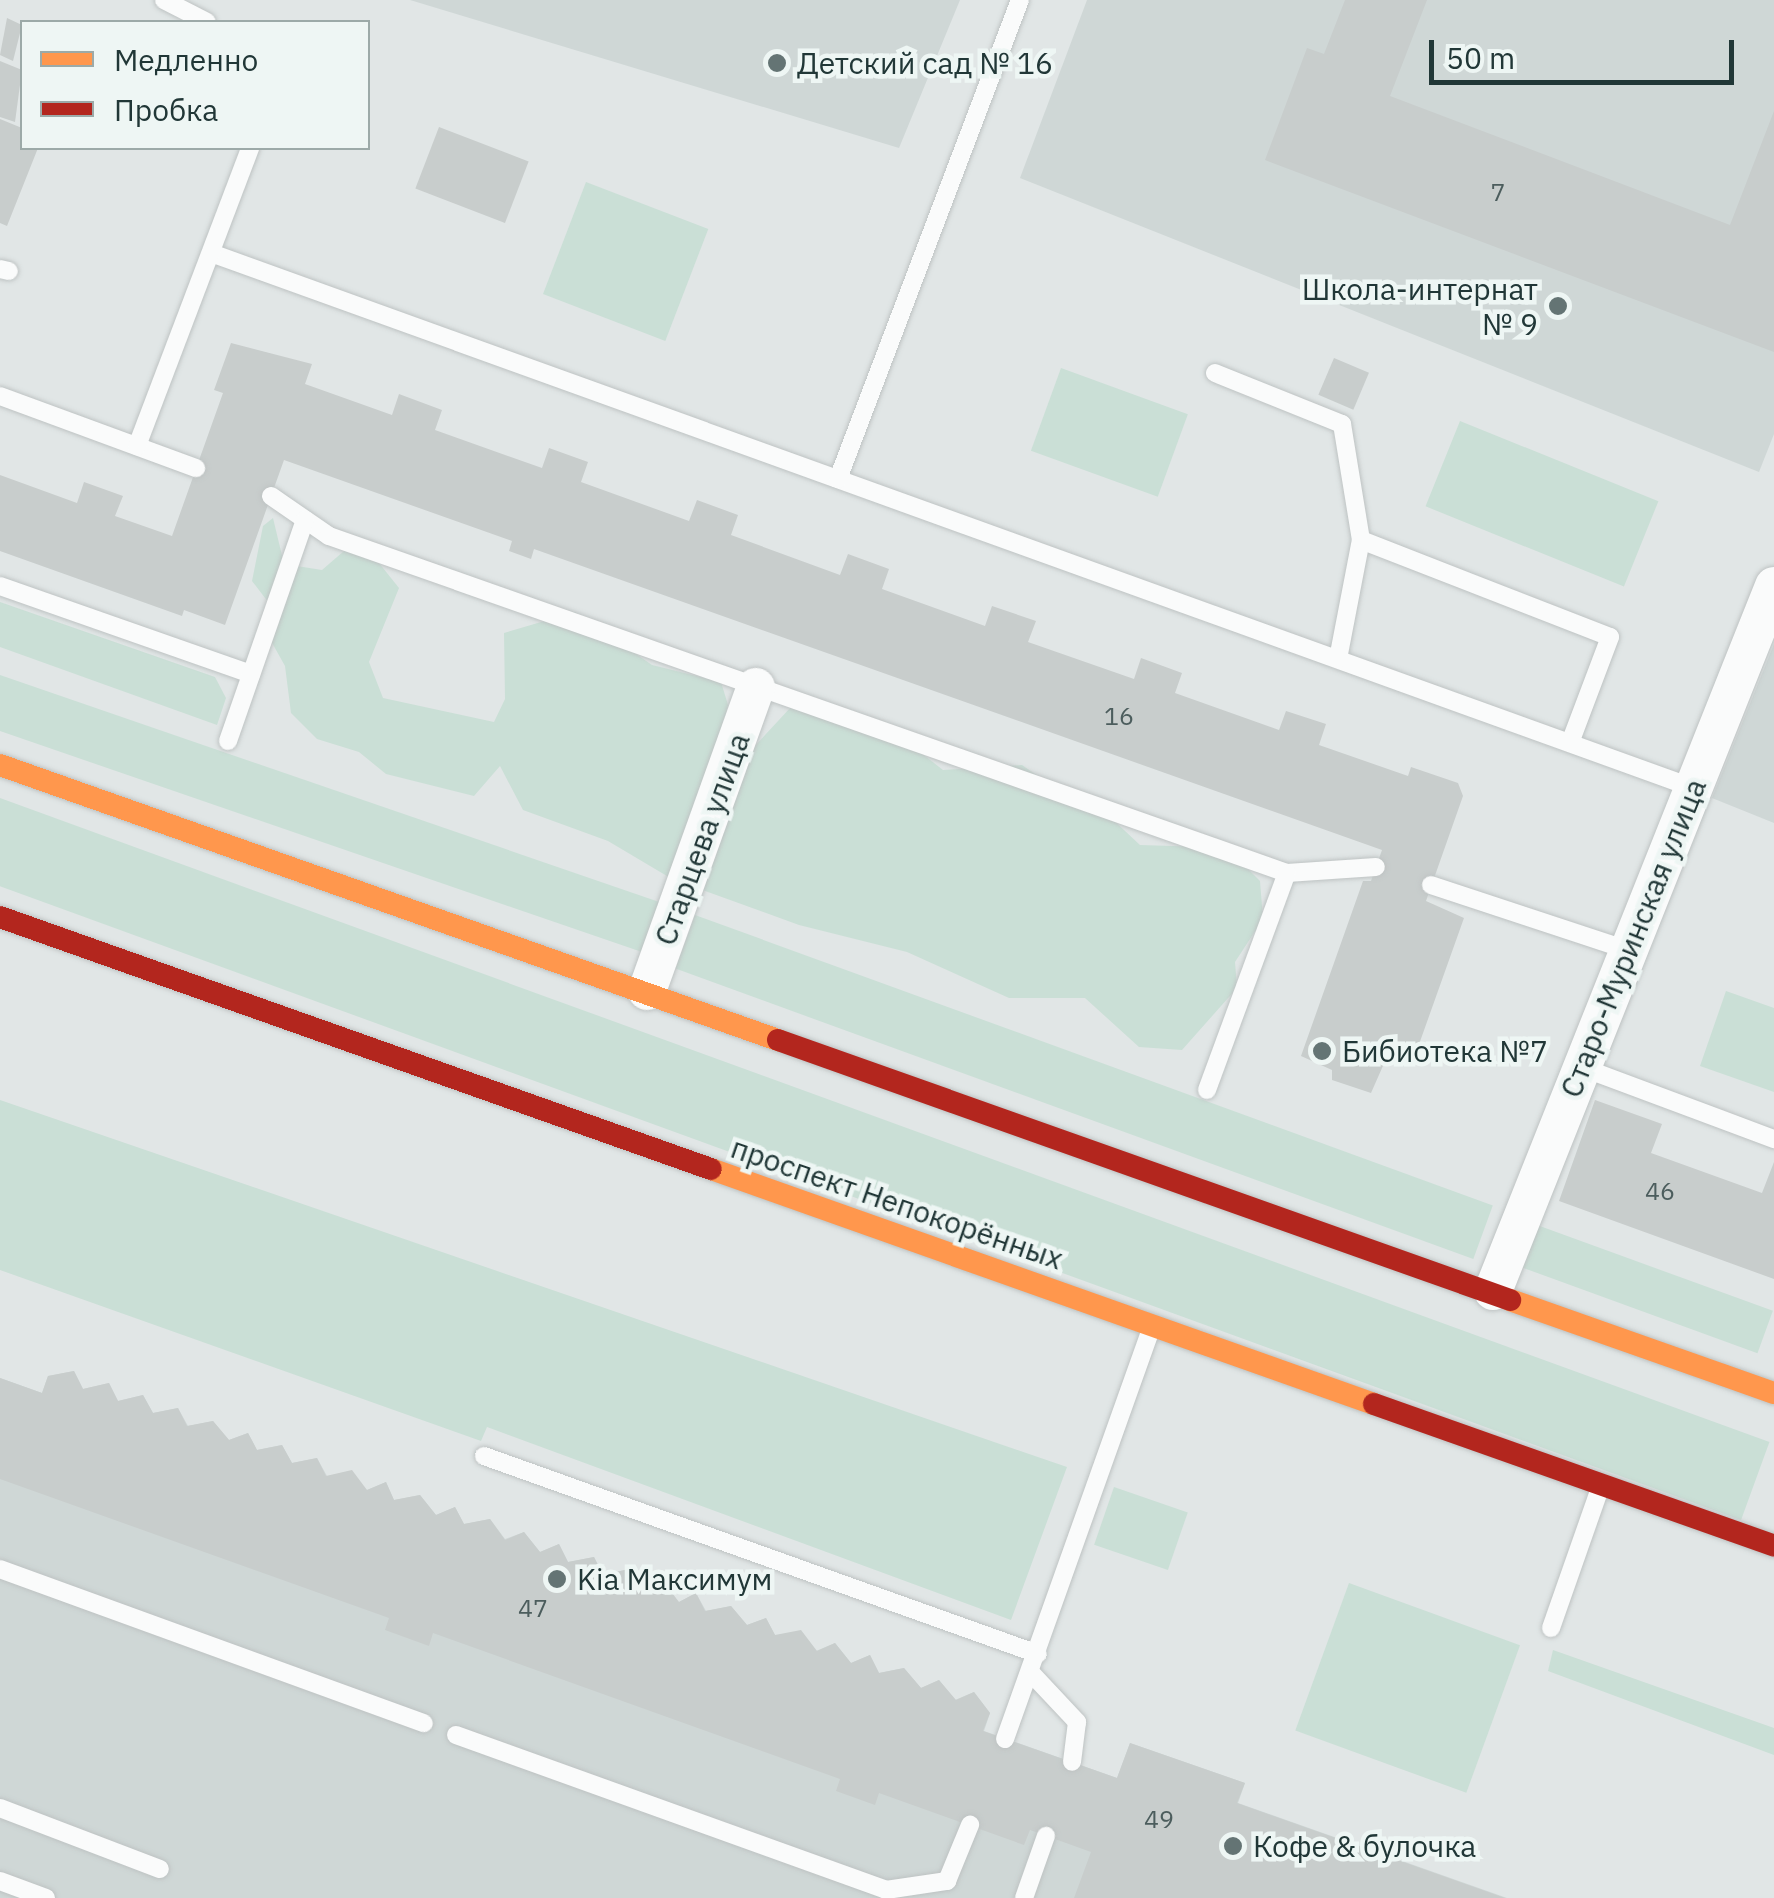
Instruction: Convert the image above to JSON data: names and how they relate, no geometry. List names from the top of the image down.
{
  "streets": {
    "main road": ["проспект Непокорённых"],
    "street": ["Старцева улица", "Старо-Муринская улица"]
  },
  "places": [
    "Детский сад № 16",
    "Школа-интернат № 9",
    "Бибиотека №7",
    "Kia Максимум",
    "Кофе & булочка"
  ],
  "house_numbers": [
    "7",
    "16",
    "46",
    "47",
    "49"
  ],
  "legend": ["Медленно", "Пробка"],
  "scale_bar": "50 m"
}
